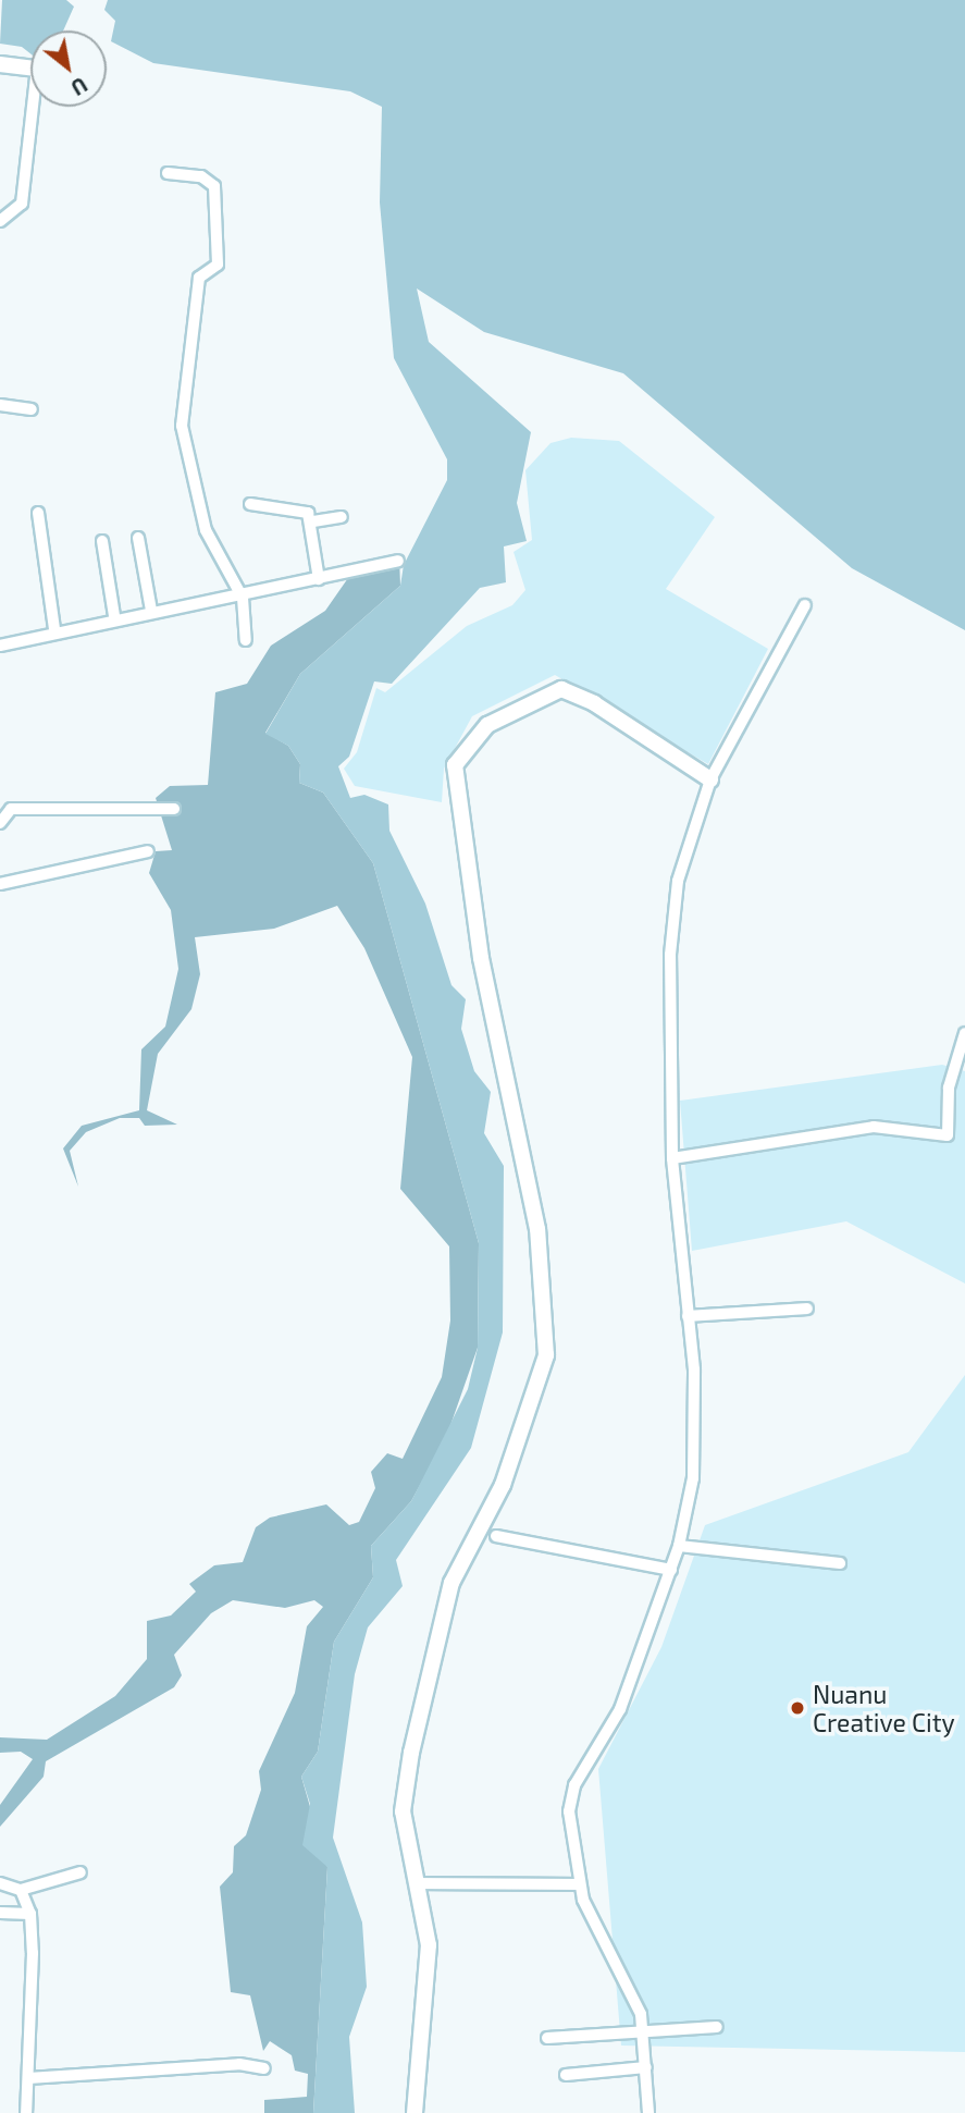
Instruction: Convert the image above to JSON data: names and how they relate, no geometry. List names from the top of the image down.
{
  "places": ["Nuanu Creative City"],
  "north": "bottom right"
}
